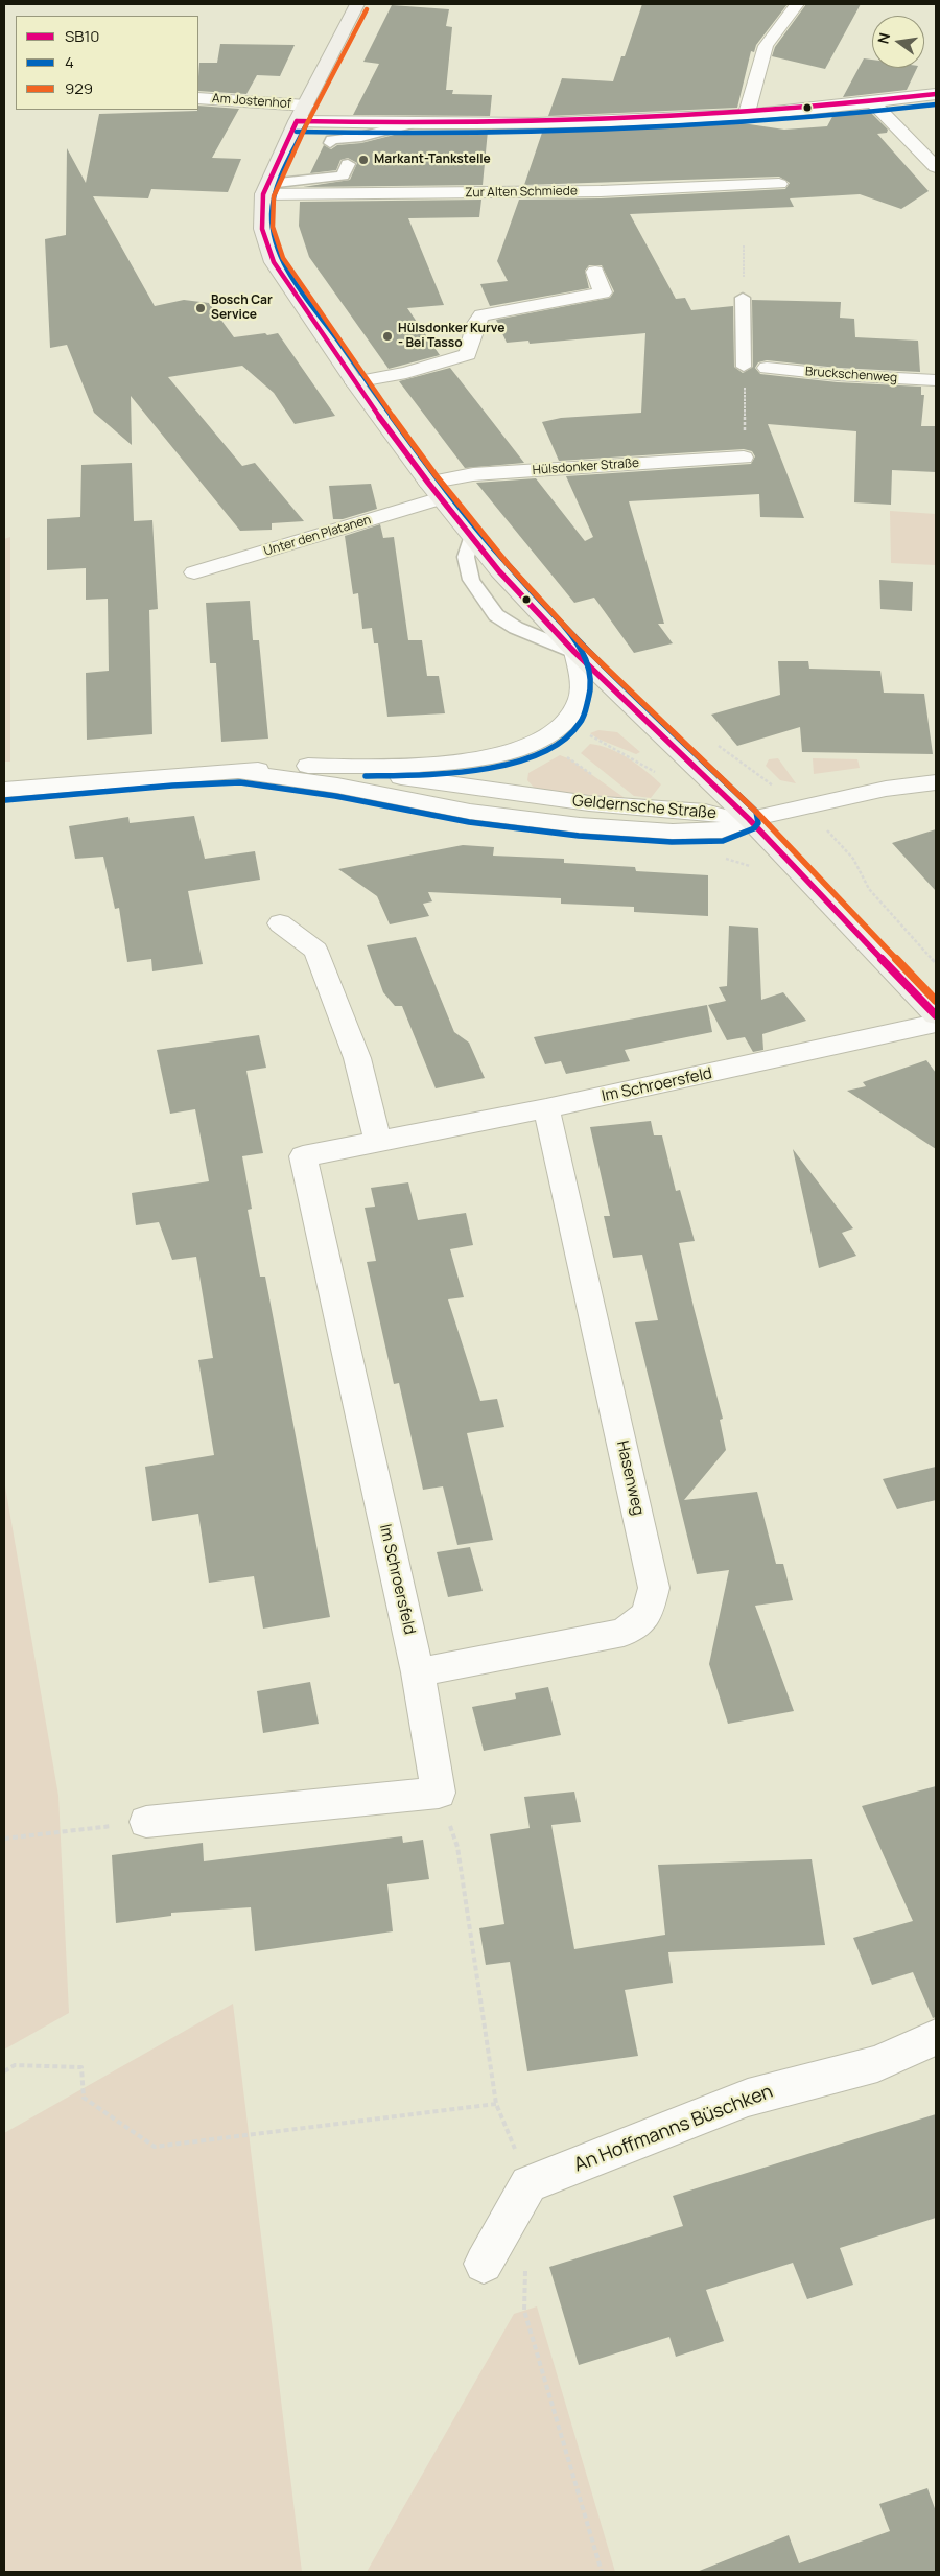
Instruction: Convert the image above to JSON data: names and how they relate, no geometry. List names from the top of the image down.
{
  "streets": {
    "street": [
      "Am Jostenhof",
      "Zur Alten Schmiede",
      "Bruckschenweg",
      "Hülsdonker Straße",
      "Unter den Platanen",
      "Geldernsche Straße",
      "Im Schroersfeld",
      "Hasenweg",
      "An Hoffmanns Büschken"
    ]
  },
  "crossings": [
    ["Hülsdonker Straße", "Unter den Platanen"],
    ["Im Schroersfeld", "Hasenweg"]
  ],
  "places": ["Markant-Tankstelle", "Bosch Car Service", "Hülsdonker Kurve - Bei Tasso"],
  "lines": ["transit line 929", "transit line SB10", "transit line 4"],
  "legend": ["SB10", "4", "929"],
  "north": "left"
}
